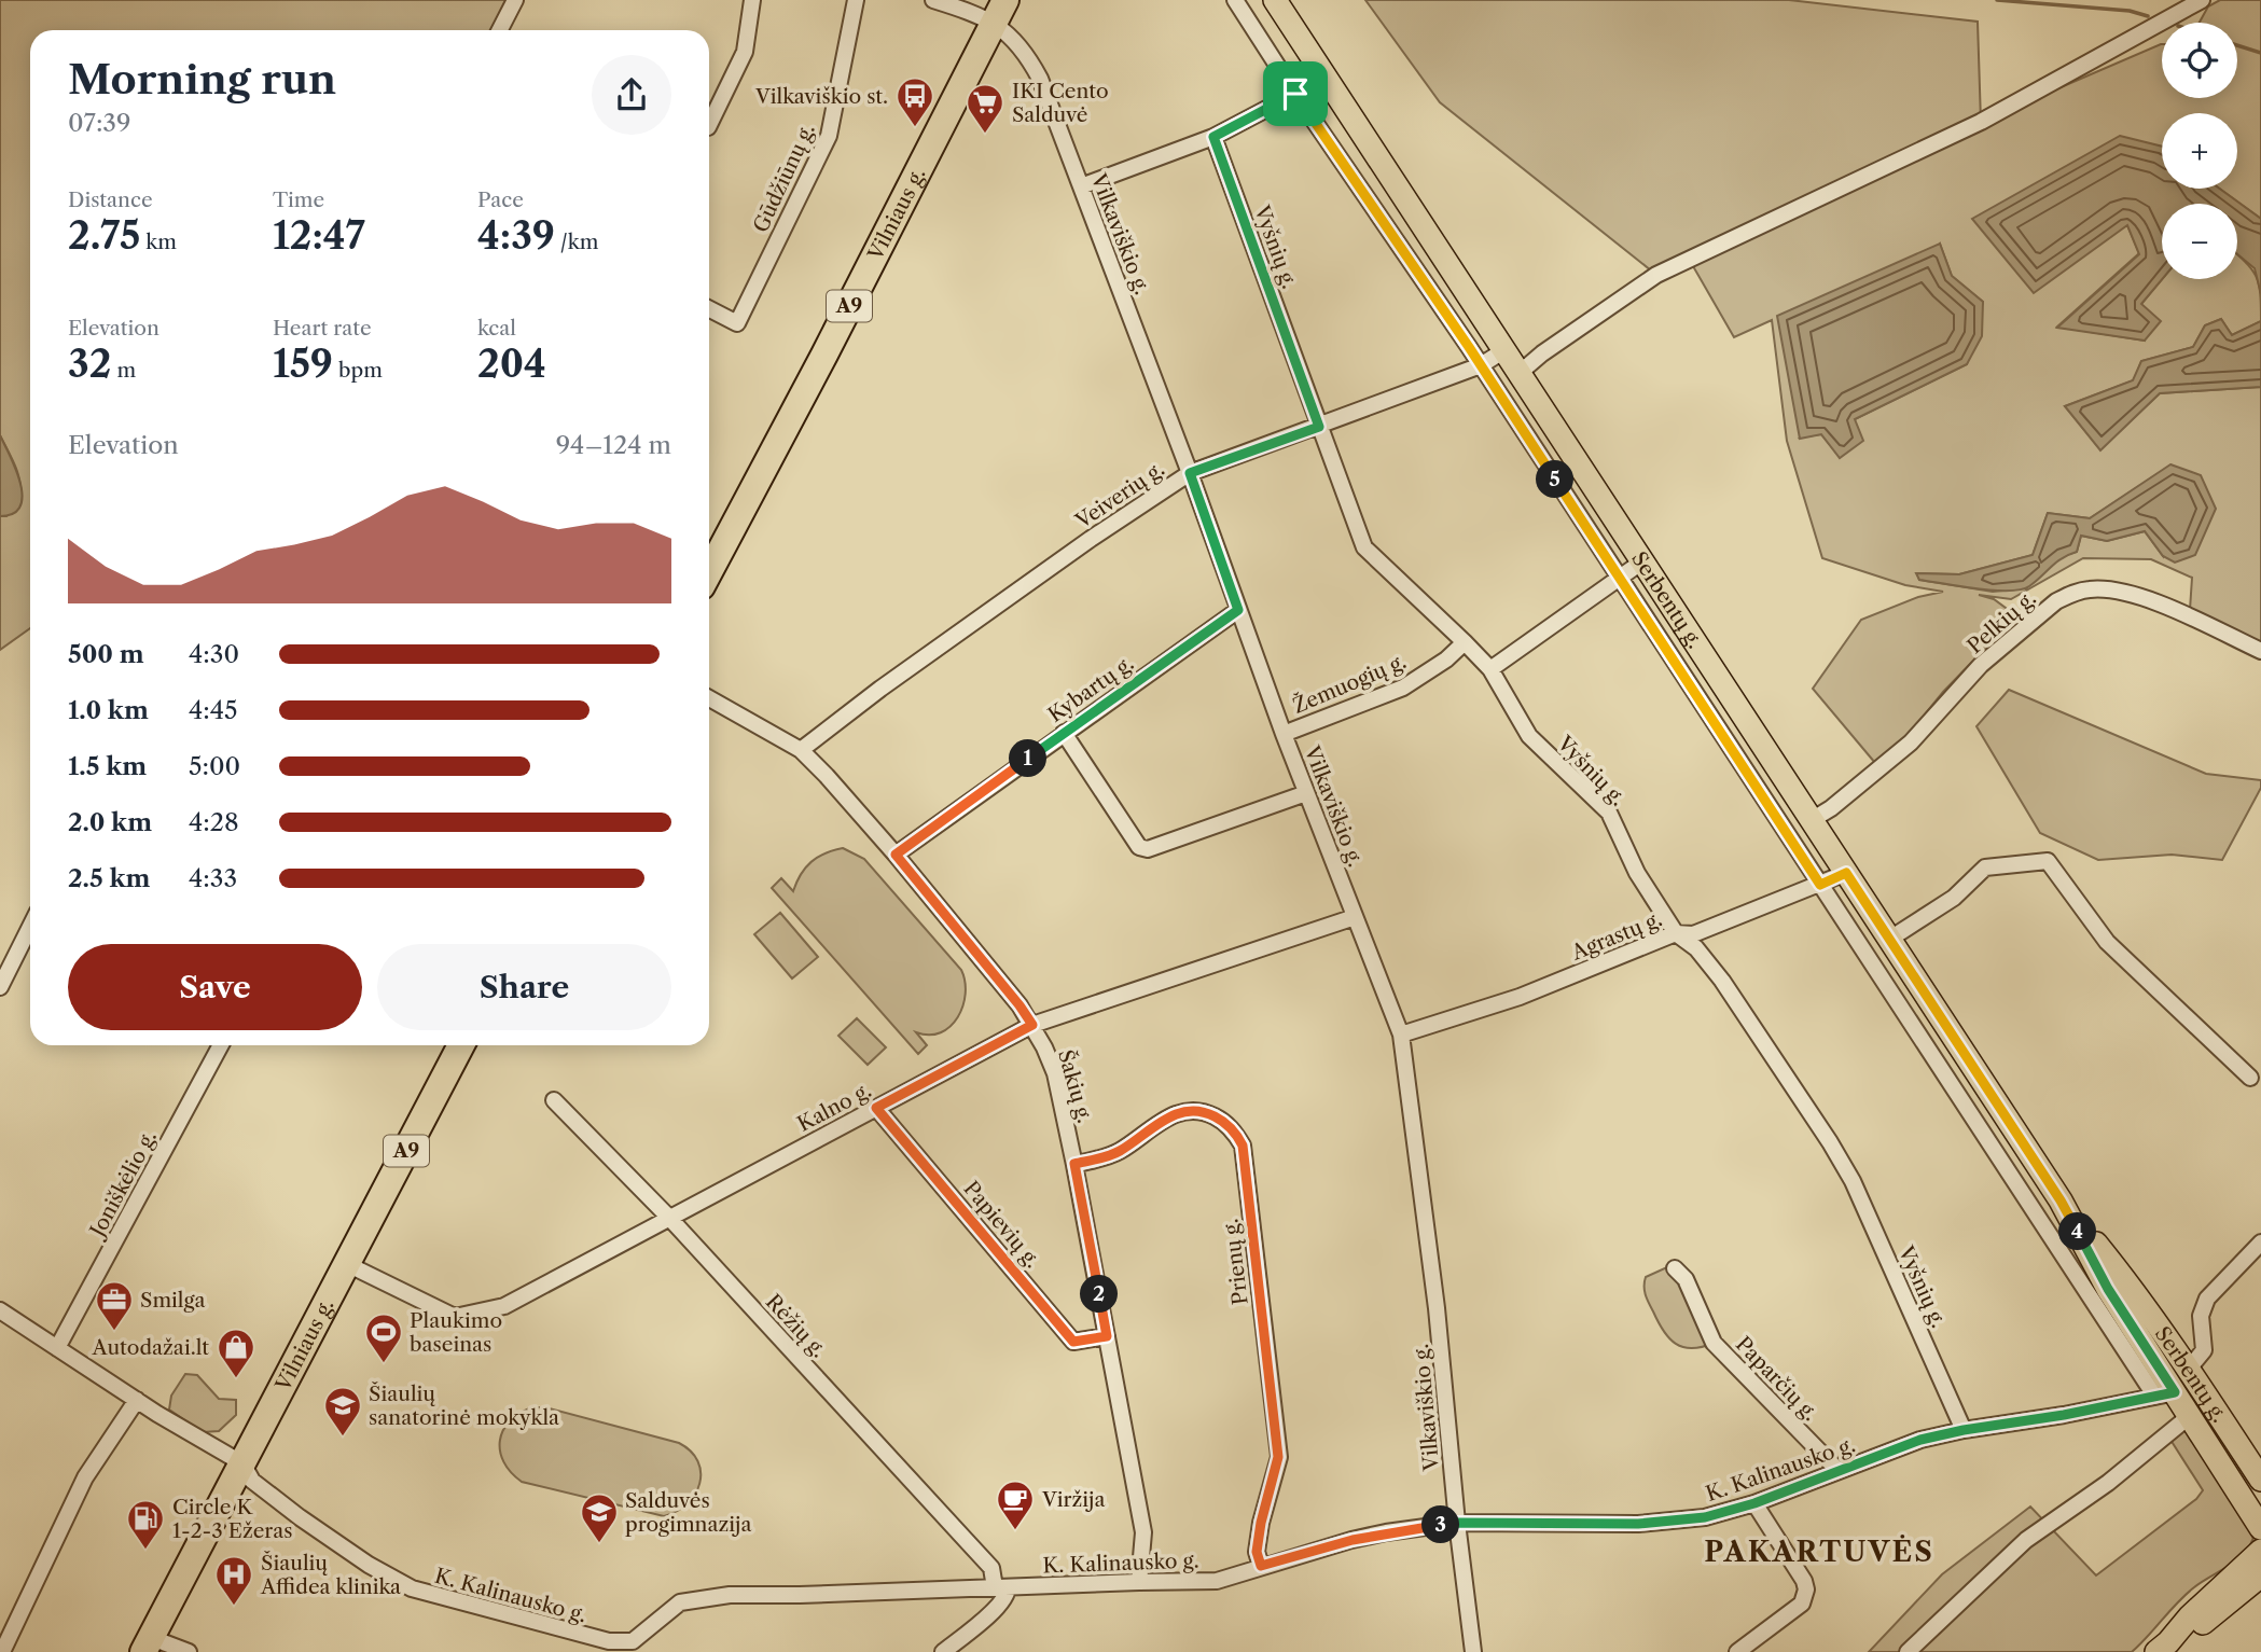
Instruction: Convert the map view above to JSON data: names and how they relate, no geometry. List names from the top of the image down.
{
  "streets": {
    "highway": ["Vilniaus g.", "A9"],
    "main road": ["Serbentų g."],
    "street": [
      "Gūdžiūnų g.",
      "Vilkaviškio g.",
      "Vyšnių g.",
      "Veiverių g.",
      "Pelkių g.",
      "Žemuogių g.",
      "Kybartų g.",
      "Agrastų g.",
      "Šakių g.",
      "Kalno g.",
      "Joniškėlio g.",
      "Papievių g.",
      "Prienų g.",
      "Rėžių g.",
      "Paparčių g.",
      "K. Kalinausko g."
    ]
  },
  "crossings": [
    ["Vilniaus g.", "Vilkaviškio g."],
    ["Vilniaus g.", "Kalno g."],
    ["Vilniaus g.", "K. Kalinausko g."],
    ["Vilkaviškio g.", "Veiverių g."],
    ["Vilkaviškio g.", "Žemuogių g."],
    ["Vilkaviškio g.", "Kybartų g."],
    ["Vilkaviškio g.", "Agrastų g."],
    ["Vilkaviškio g.", "Kalno g."],
    ["Vilkaviškio g.", "K. Kalinausko g."],
    ["Vyšnių g.", "Veiverių g."],
    ["Vyšnių g.", "Žemuogių g."],
    ["Vyšnių g.", "Agrastų g."],
    ["Vyšnių g.", "K. Kalinausko g."],
    ["Veiverių g.", "Serbentų g."],
    ["Veiverių g.", "Šakių g."],
    ["Serbentų g.", "Pelkių g."],
    ["Serbentų g.", "Agrastų g."],
    ["Serbentų g.", "K. Kalinausko g."],
    ["Kybartų g.", "Šakių g."],
    ["Šakių g.", "Kalno g."],
    ["Šakių g.", "Papievių g."],
    ["Šakių g.", "Prienų g."],
    ["Šakių g.", "K. Kalinausko g."],
    ["Kalno g.", "Papievių g."],
    ["Kalno g.", "Rėžių g."],
    ["Joniškėlio g.", "K. Kalinausko g."],
    ["Prienų g.", "K. Kalinausko g."],
    ["Rėžių g.", "K. Kalinausko g."],
    ["Paparčių g.", "K. Kalinausko g."]
  ],
  "districts": ["PAKARTUVĖS"],
  "places": {
    "bus stop": ["Vilkaviškio st."],
    "supermarket": ["IKI Cento Salduvė"],
    "office": ["Smilga"],
    "sports": ["Plaukimo baseinas"],
    "shop": ["Autodažai.lt"],
    "school or university": ["Šiaulių sanatorinė mokykla", "Salduvės progimnazija"],
    "cafe": ["Viržija"],
    "fuel station": ["Circle K 1-2-3 Ežeras"],
    "hospital": ["Šiaulių Affidea klinika"]
  },
  "page": {
    "map_buttons": ["+", "−"],
    "heading": ["Morning run", "07:39"],
    "stats": [
      ["Distance", "2.75 km"],
      ["Time", "12:47"],
      ["Pace", "4:39 /km"],
      ["Elevation", "32 m"],
      ["Heart rate", "159 bpm"],
      ["kcal", "204"]
    ],
    "chart": ["Elevation", "94–124 m"],
    "pins": [
      "5",
      "1",
      "4",
      "2",
      "3"
    ],
    "list": [
      {
        "name": "500 m",
        "note": "4:30"
      },
      {
        "name": "1.0 km",
        "note": "4:45"
      },
      {
        "name": "1.5 km",
        "note": "5:00"
      },
      {
        "name": "2.0 km",
        "note": "4:28"
      },
      {
        "name": "2.5 km",
        "note": "4:33"
      }
    ],
    "buttons": ["Save", "Share"]
  }
}
